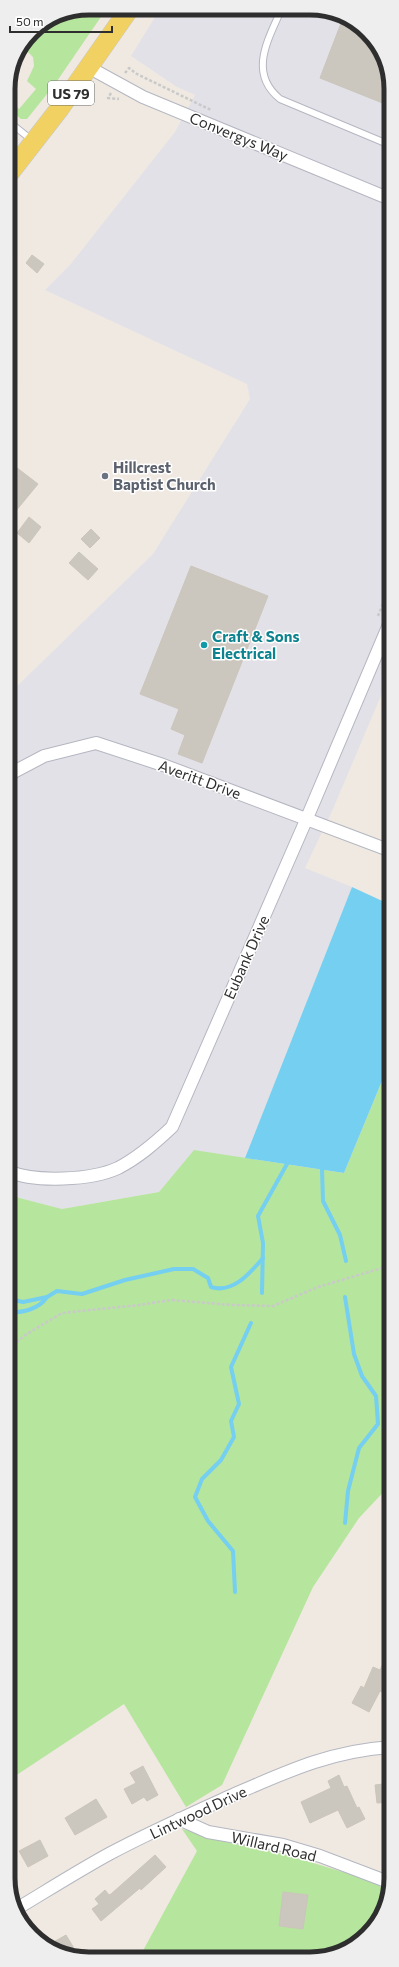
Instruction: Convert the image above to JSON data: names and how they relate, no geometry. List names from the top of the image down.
{
  "streets": {
    "main road": ["US 79"],
    "street": [
      "Convergys Way",
      "Averitt Drive",
      "Eubank Drive",
      "Lintwood Drive",
      "Willard Road"
    ]
  },
  "crossings": [
    ["US 79", "Convergys Way"],
    ["Averitt Drive", "Eubank Drive"],
    ["Lintwood Drive", "Willard Road"]
  ],
  "places": ["Hillcrest Baptist Church", "Craft & Sons Electrical"],
  "scale_bar": "50 m"
}
